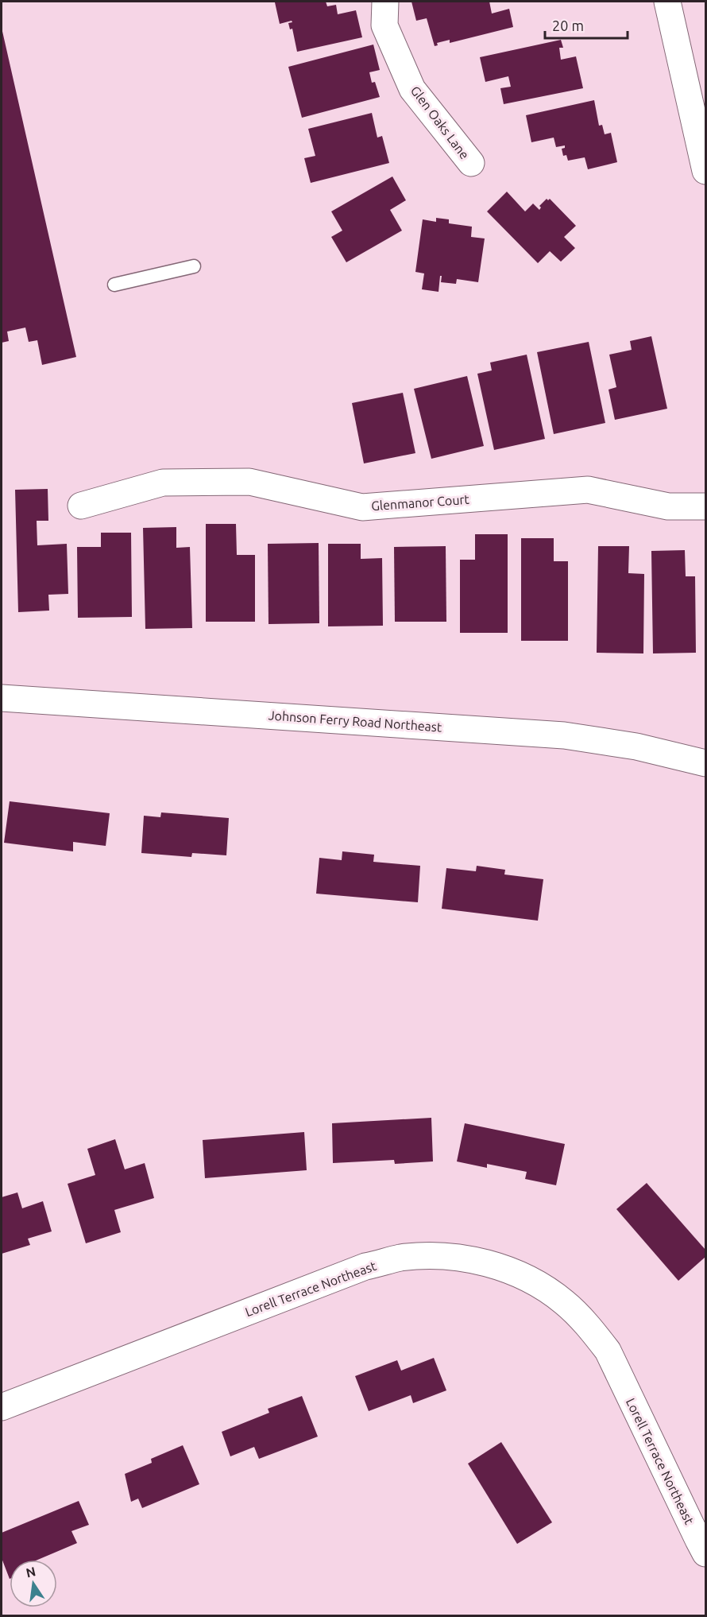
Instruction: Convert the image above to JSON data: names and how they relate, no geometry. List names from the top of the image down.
{
  "streets": {
    "street": [
      "Glen Oaks Lane",
      "Glenmanor Court",
      "Johnson Ferry Road Northeast",
      "Lorell Terrace Northeast"
    ]
  },
  "scale_bar": "20 m",
  "north": "top"
}
